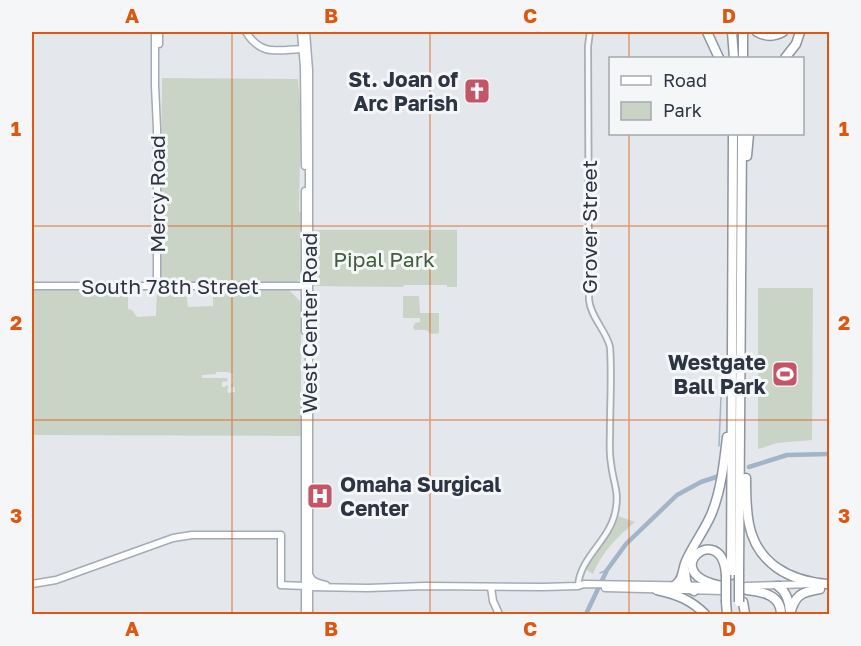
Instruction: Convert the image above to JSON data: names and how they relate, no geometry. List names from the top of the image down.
{
  "streets": {
    "main road": ["Mercy Road", "South 78th Street", "West Center Road"],
    "street": ["Grover Street"]
  },
  "crossings": [
    ["Mercy Road", "South 78th Street"],
    ["South 78th Street", "West Center Road"]
  ],
  "parks": ["Pipal Park"],
  "places": {
    "church": ["St. Joan of Arc Parish"],
    "sports": ["Westgate Ball Park"],
    "hospital": ["Omaha Surgical Center"]
  },
  "legend": ["Road", "Park"],
  "grid": {
    "columns": [
      "A",
      "B",
      "C",
      "D"
    ],
    "rows": ["1", "2", "3"]
  }
}
